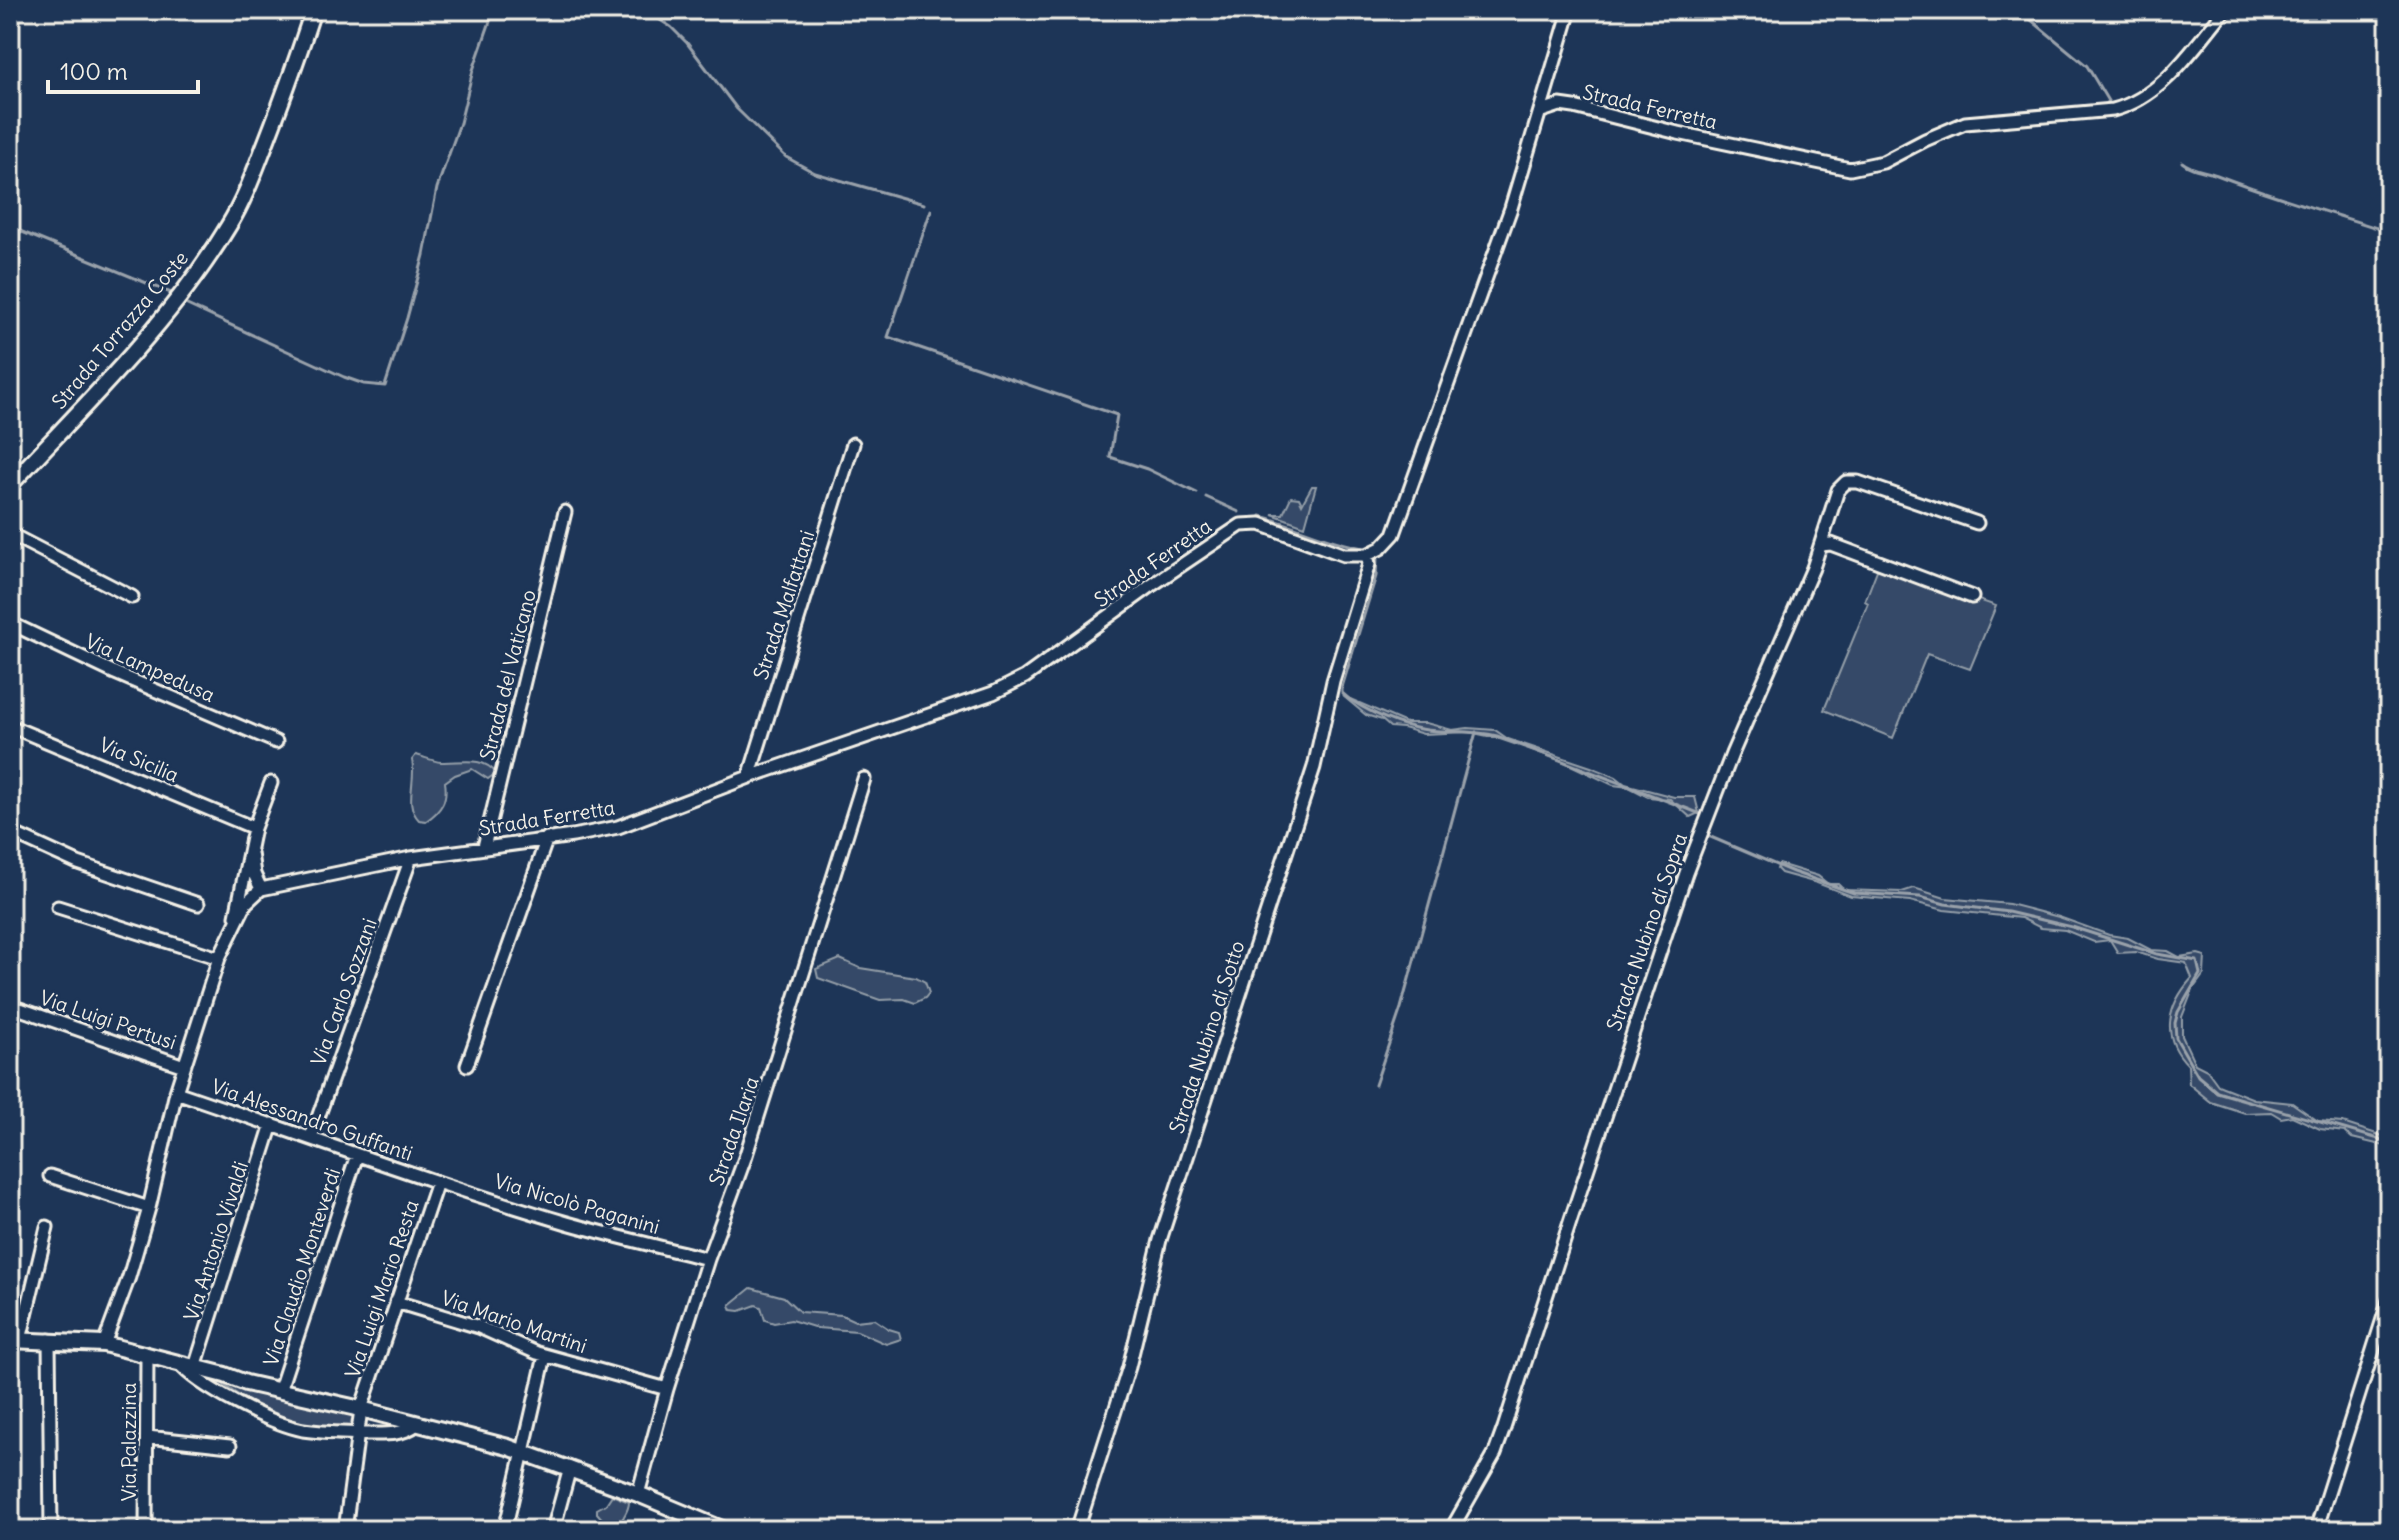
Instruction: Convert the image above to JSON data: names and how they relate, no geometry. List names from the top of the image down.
{
  "streets": {
    "street": [
      "Strada Ferretta",
      "Strada Torrazza Coste",
      "Strada Malfattani",
      "Via Lampedusa",
      "Strada del Vaticano",
      "Via Sicilia",
      "Strada Nubino di Sopra",
      "Via Carlo Sozzani",
      "Via Luigi Pertusi",
      "Strada Nubino di Sotto",
      "Via Alessandro Guffanti",
      "Strada Ilaria",
      "Via Nicolò Paganini",
      "Via Antonio Vivaldi",
      "Via Claudio Monteverdi",
      "Via Luigi Mario Resta",
      "Via Mario Martini",
      "Via Palazzina"
    ]
  },
  "crossings": [
    ["Strada Ferretta", "Strada Malfattani"],
    ["Strada Ferretta", "Strada del Vaticano"],
    ["Strada Ferretta", "Via Carlo Sozzani"],
    ["Strada Ferretta", "Strada Nubino di Sotto"],
    ["Via Carlo Sozzani", "Via Alessandro Guffanti"],
    ["Via Alessandro Guffanti", "Via Nicolò Paganini"],
    ["Via Alessandro Guffanti", "Via Antonio Vivaldi"],
    ["Via Alessandro Guffanti", "Via Claudio Monteverdi"],
    ["Via Alessandro Guffanti", "Via Luigi Mario Resta"],
    ["Strada Ilaria", "Via Nicolò Paganini"],
    ["Strada Ilaria", "Via Mario Martini"],
    ["Via Nicolò Paganini", "Via Luigi Mario Resta"],
    ["Via Luigi Mario Resta", "Via Mario Martini"]
  ],
  "scale_bar": "100 m"
}
